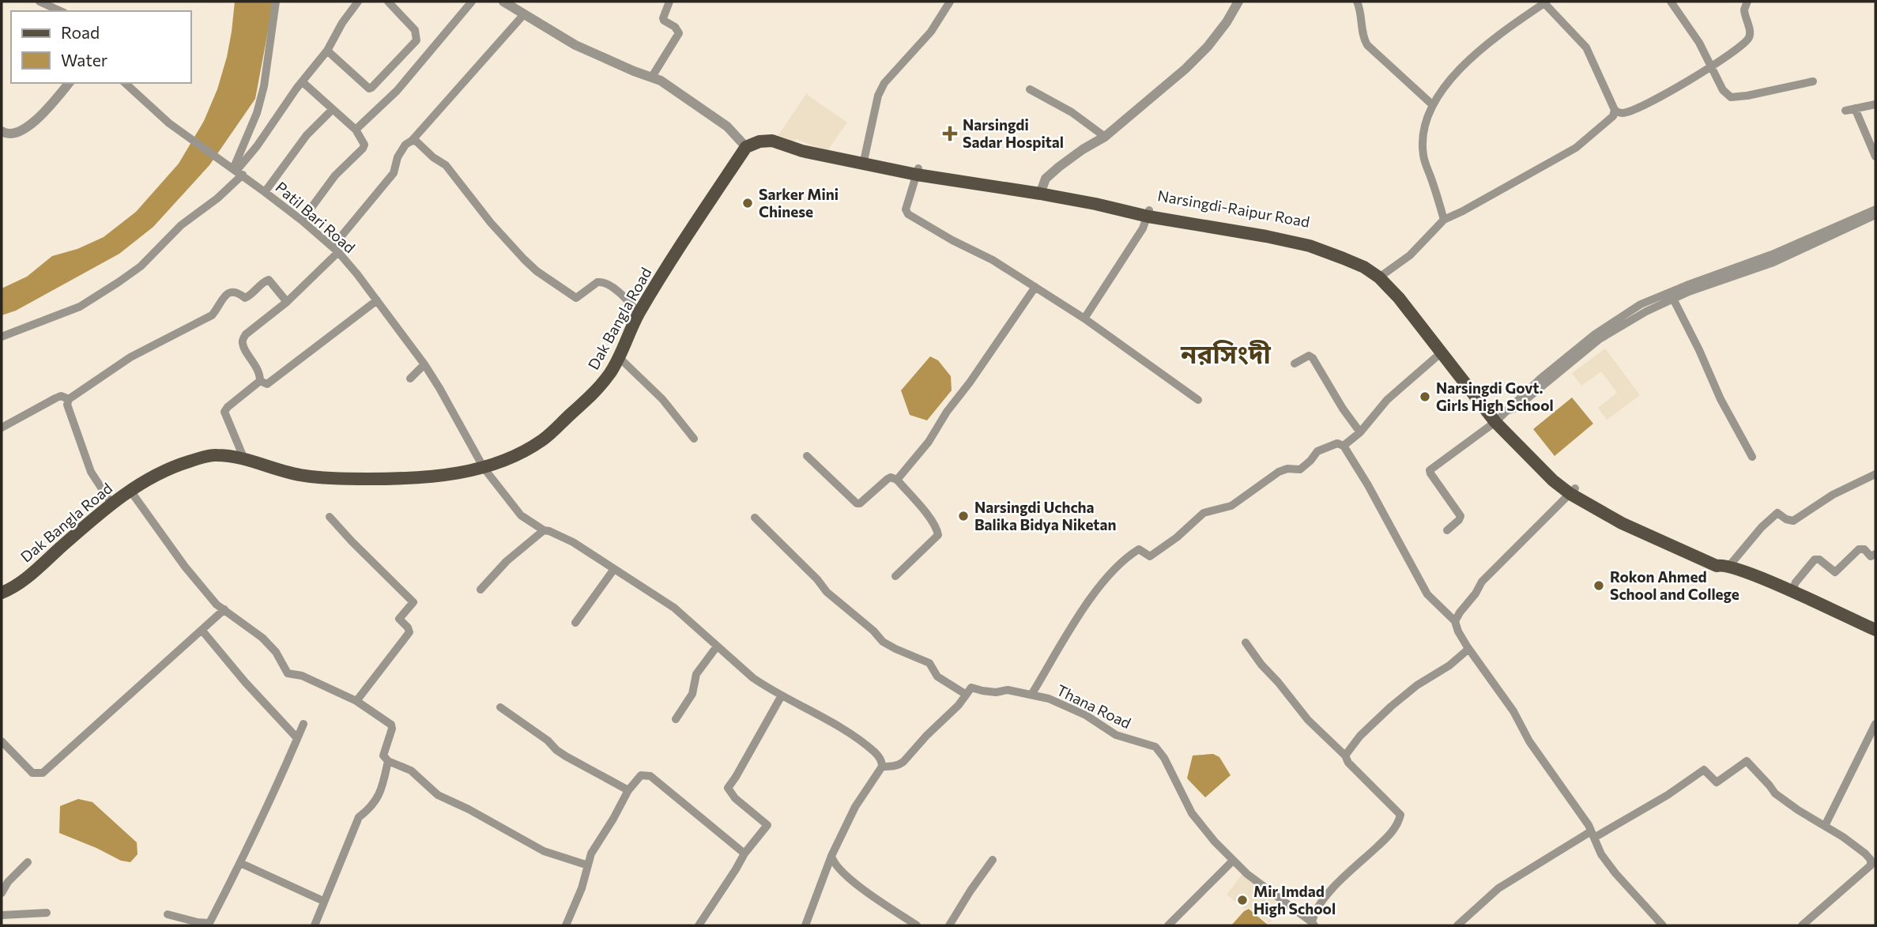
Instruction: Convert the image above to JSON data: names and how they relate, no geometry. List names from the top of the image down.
{
  "streets": {
    "main road": ["Narsingdi-Raipur Road", "Dak Bangla Road"],
    "street": ["Patil Bari Road", "Thana Road"]
  },
  "crossings": [
    ["Narsingdi-Raipur Road", "Dak Bangla Road"],
    ["Patil Bari Road", "Dak Bangla Road"]
  ],
  "districts": ["নরসিংদী"],
  "places": {
    "health": ["Narsingdi Sadar Hospital"],
    "other": [
      "Sarker Mini Chinese",
      "Narsingdi Govt. Girls High School",
      "Narsingdi Uchcha Balika Bidya Niketan",
      "Rokon Ahmed School and College",
      "Mir Imdad High School"
    ]
  },
  "legend": ["Road", "Water"]
}
